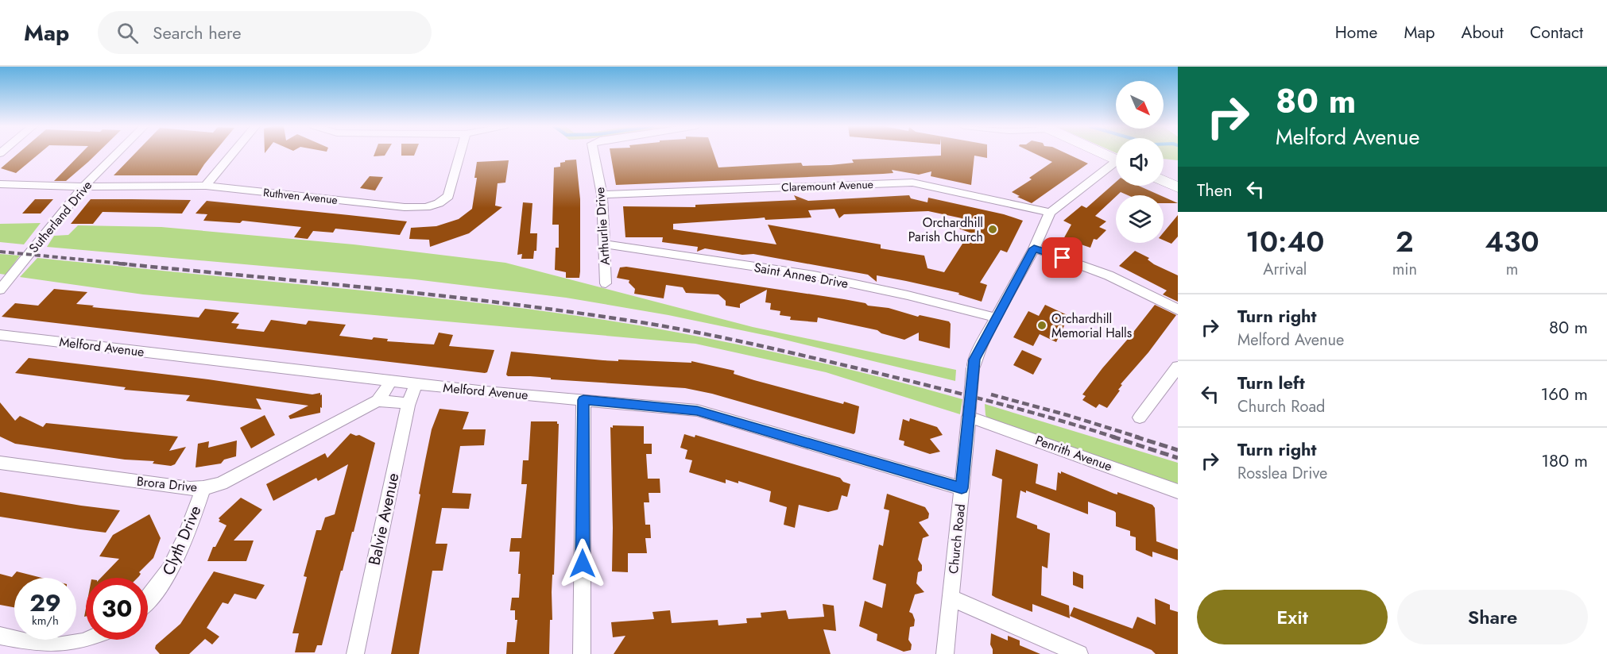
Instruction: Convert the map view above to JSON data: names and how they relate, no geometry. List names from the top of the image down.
{
  "streets": {
    "street": [
      "Claremount Avenue",
      "Ruthven Avenue",
      "Sutherland Drive",
      "Arthurlie Drive",
      "Saint Annes Drive",
      "Melford Avenue",
      "Penrith Avenue",
      "Brora Drive",
      "Balvie Avenue",
      "Church Road",
      "Clyth Drive"
    ]
  },
  "crossings": [
    ["Claremount Avenue", "Arthurlie Drive"],
    ["Claremount Avenue", "Church Road"],
    ["Ruthven Avenue", "Sutherland Drive"],
    ["Arthurlie Drive", "Saint Annes Drive"],
    ["Saint Annes Drive", "Church Road"],
    ["Melford Avenue", "Balvie Avenue"],
    ["Melford Avenue", "Church Road"],
    ["Penrith Avenue", "Church Road"],
    ["Brora Drive", "Clyth Drive"]
  ],
  "places": ["Orchardhill Parish Church", "Orchardhill Memorial Halls"],
  "north": "bottom right",
  "page": {
    "header": "Map",
    "search": "Search here",
    "nav": [
      "Home",
      "Map",
      "About",
      "Contact"
    ],
    "turn": ["80 m", "Melford Avenue"],
    "then": "Then",
    "eta": [
      "10:40",
      "Arrival",
      "2",
      "min",
      "430",
      "m"
    ],
    "list": [
      {
        "name": "Turn right",
        "note": "Melford Avenue",
        "value": "80 m"
      },
      {
        "name": "Turn left",
        "note": "Church Road",
        "value": "160 m"
      },
      {
        "name": "Turn right",
        "note": "Rosslea Drive",
        "value": "180 m"
      }
    ],
    "speed": "29 km/h",
    "limit": "30",
    "buttons": ["Exit", "Share"]
  }
}
